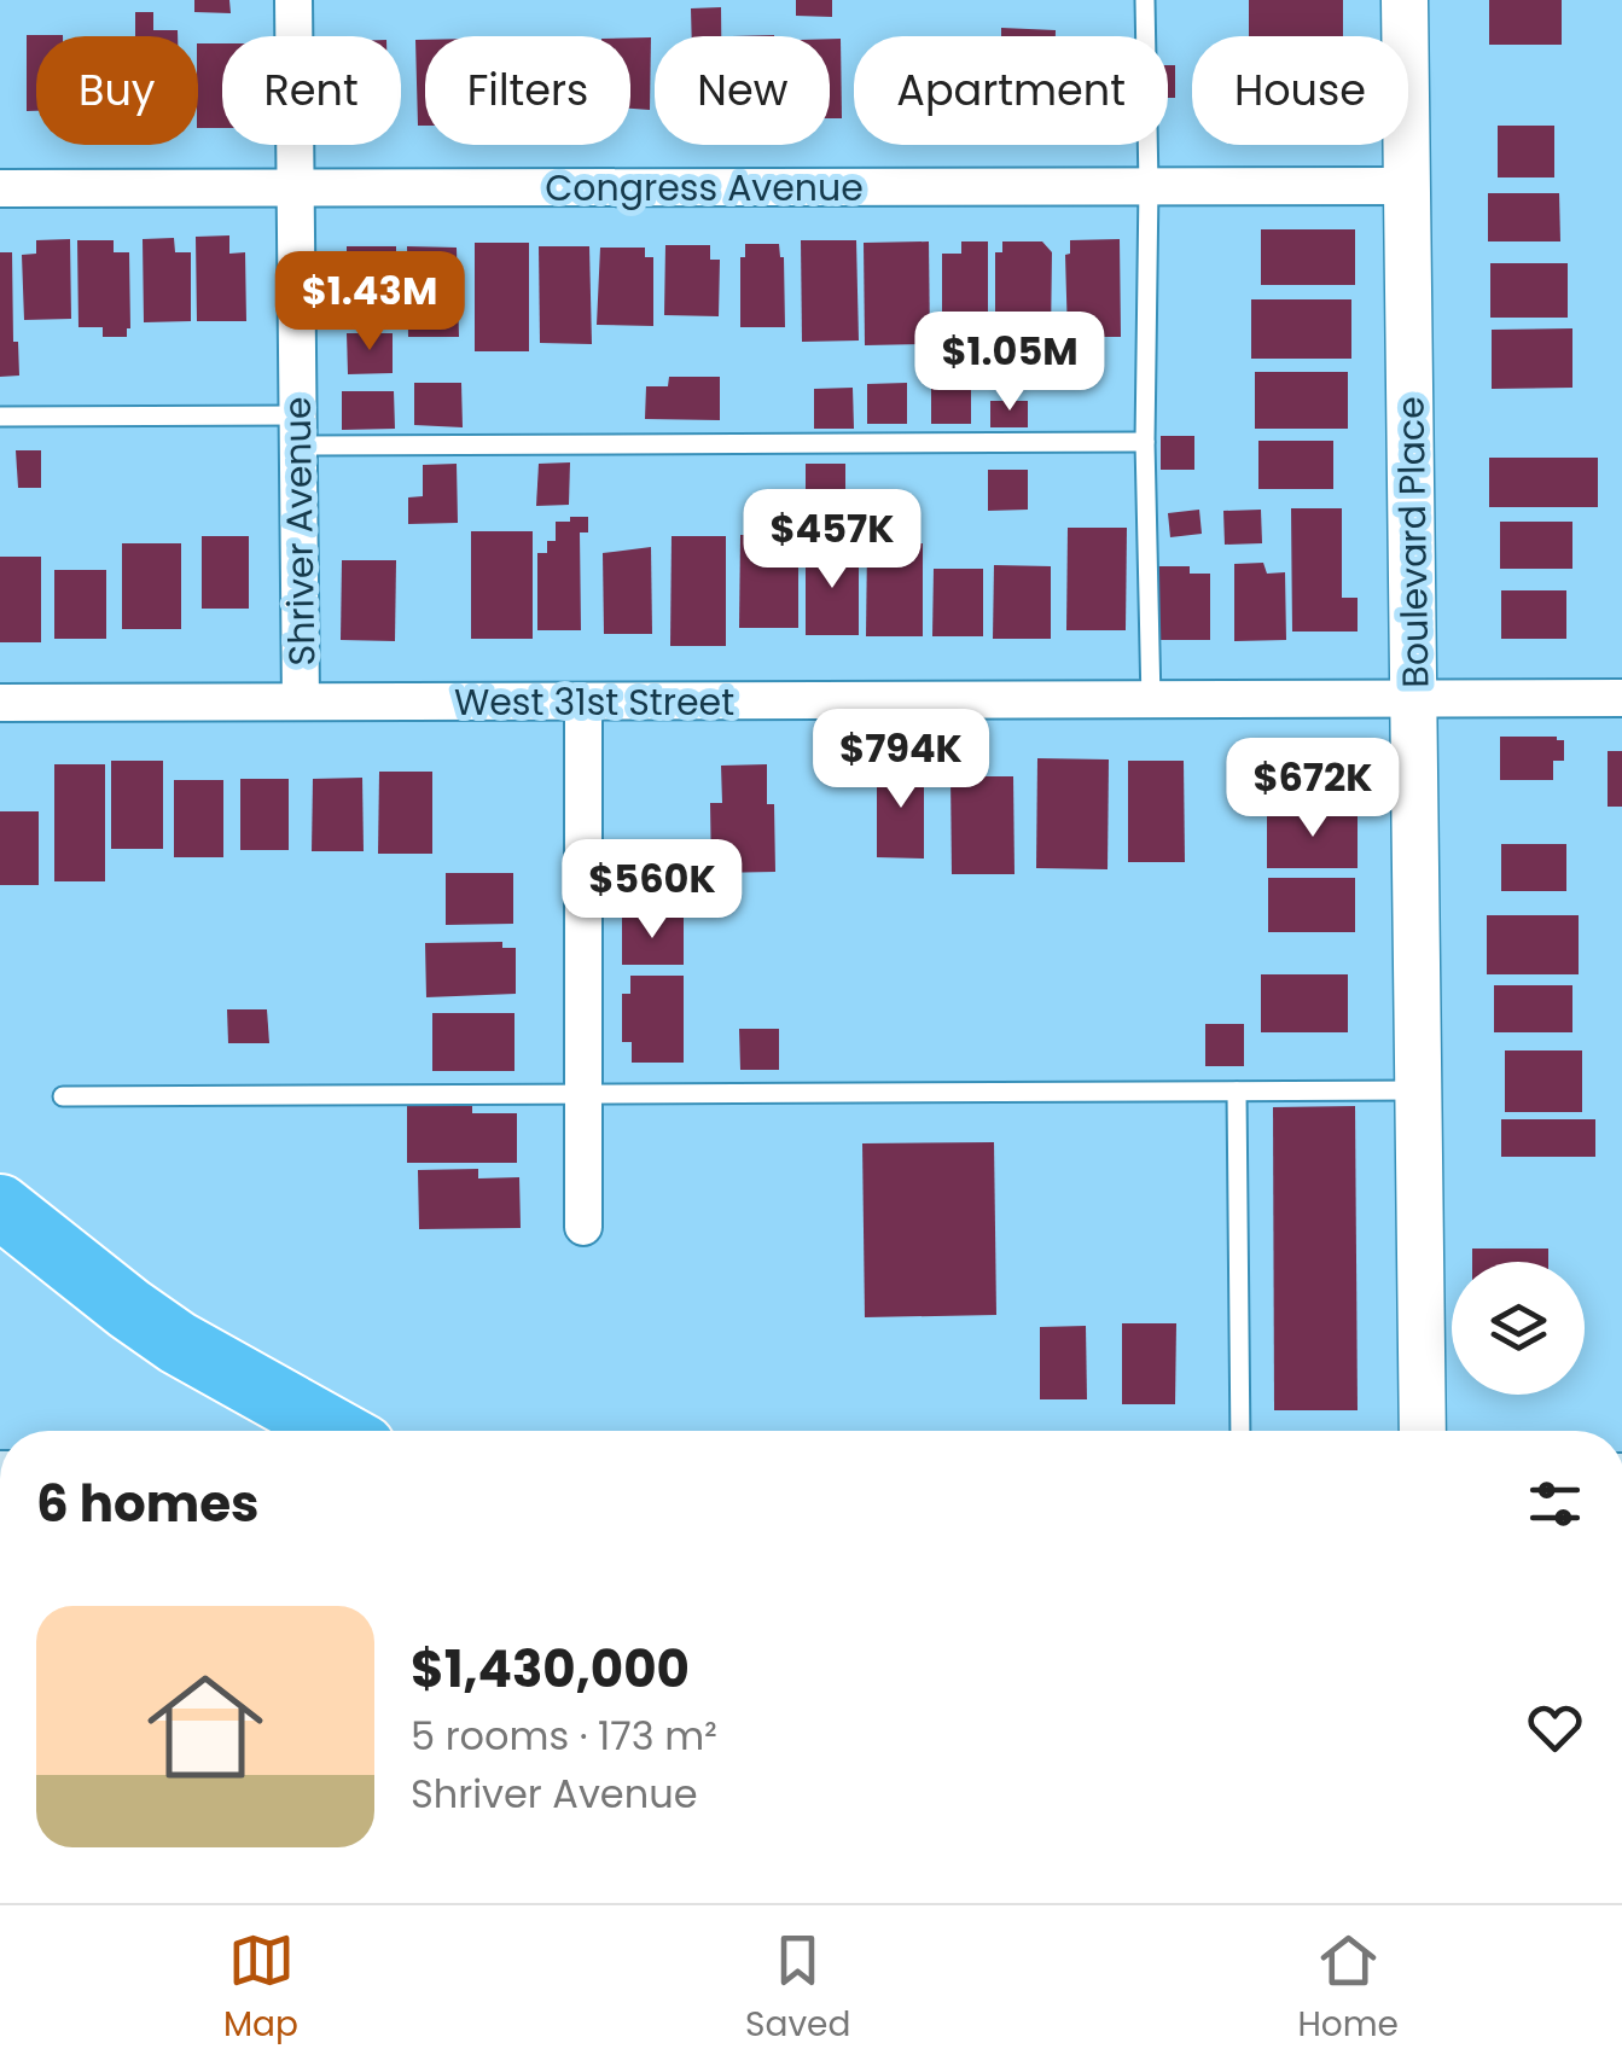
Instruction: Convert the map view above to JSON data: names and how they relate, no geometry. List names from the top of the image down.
{
  "streets": {
    "street": [
      "Congress Avenue",
      "Shriver Avenue",
      "Boulevard Place",
      "West 31st Street"
    ]
  },
  "crossings": [
    ["Congress Avenue", "Shriver Avenue"],
    ["Congress Avenue", "Boulevard Place"],
    ["Shriver Avenue", "West 31st Street"],
    ["Boulevard Place", "West 31st Street"]
  ],
  "page": {
    "chip": [
      "Buy",
      "Rent",
      "Filters",
      "New",
      "Apartment",
      "House"
    ],
    "price": [
      "$1.43M",
      "$1.05M",
      "$457K",
      "$794K",
      "$672K",
      "$560K"
    ],
    "heading": "6 homes",
    "list": [
      {
        "name": "$1,430,000",
        "note": "5 rooms · 173 m² · Shriver Avenue"
      }
    ],
    "tabs": ["Map", "Saved", "Home"]
  }
}
